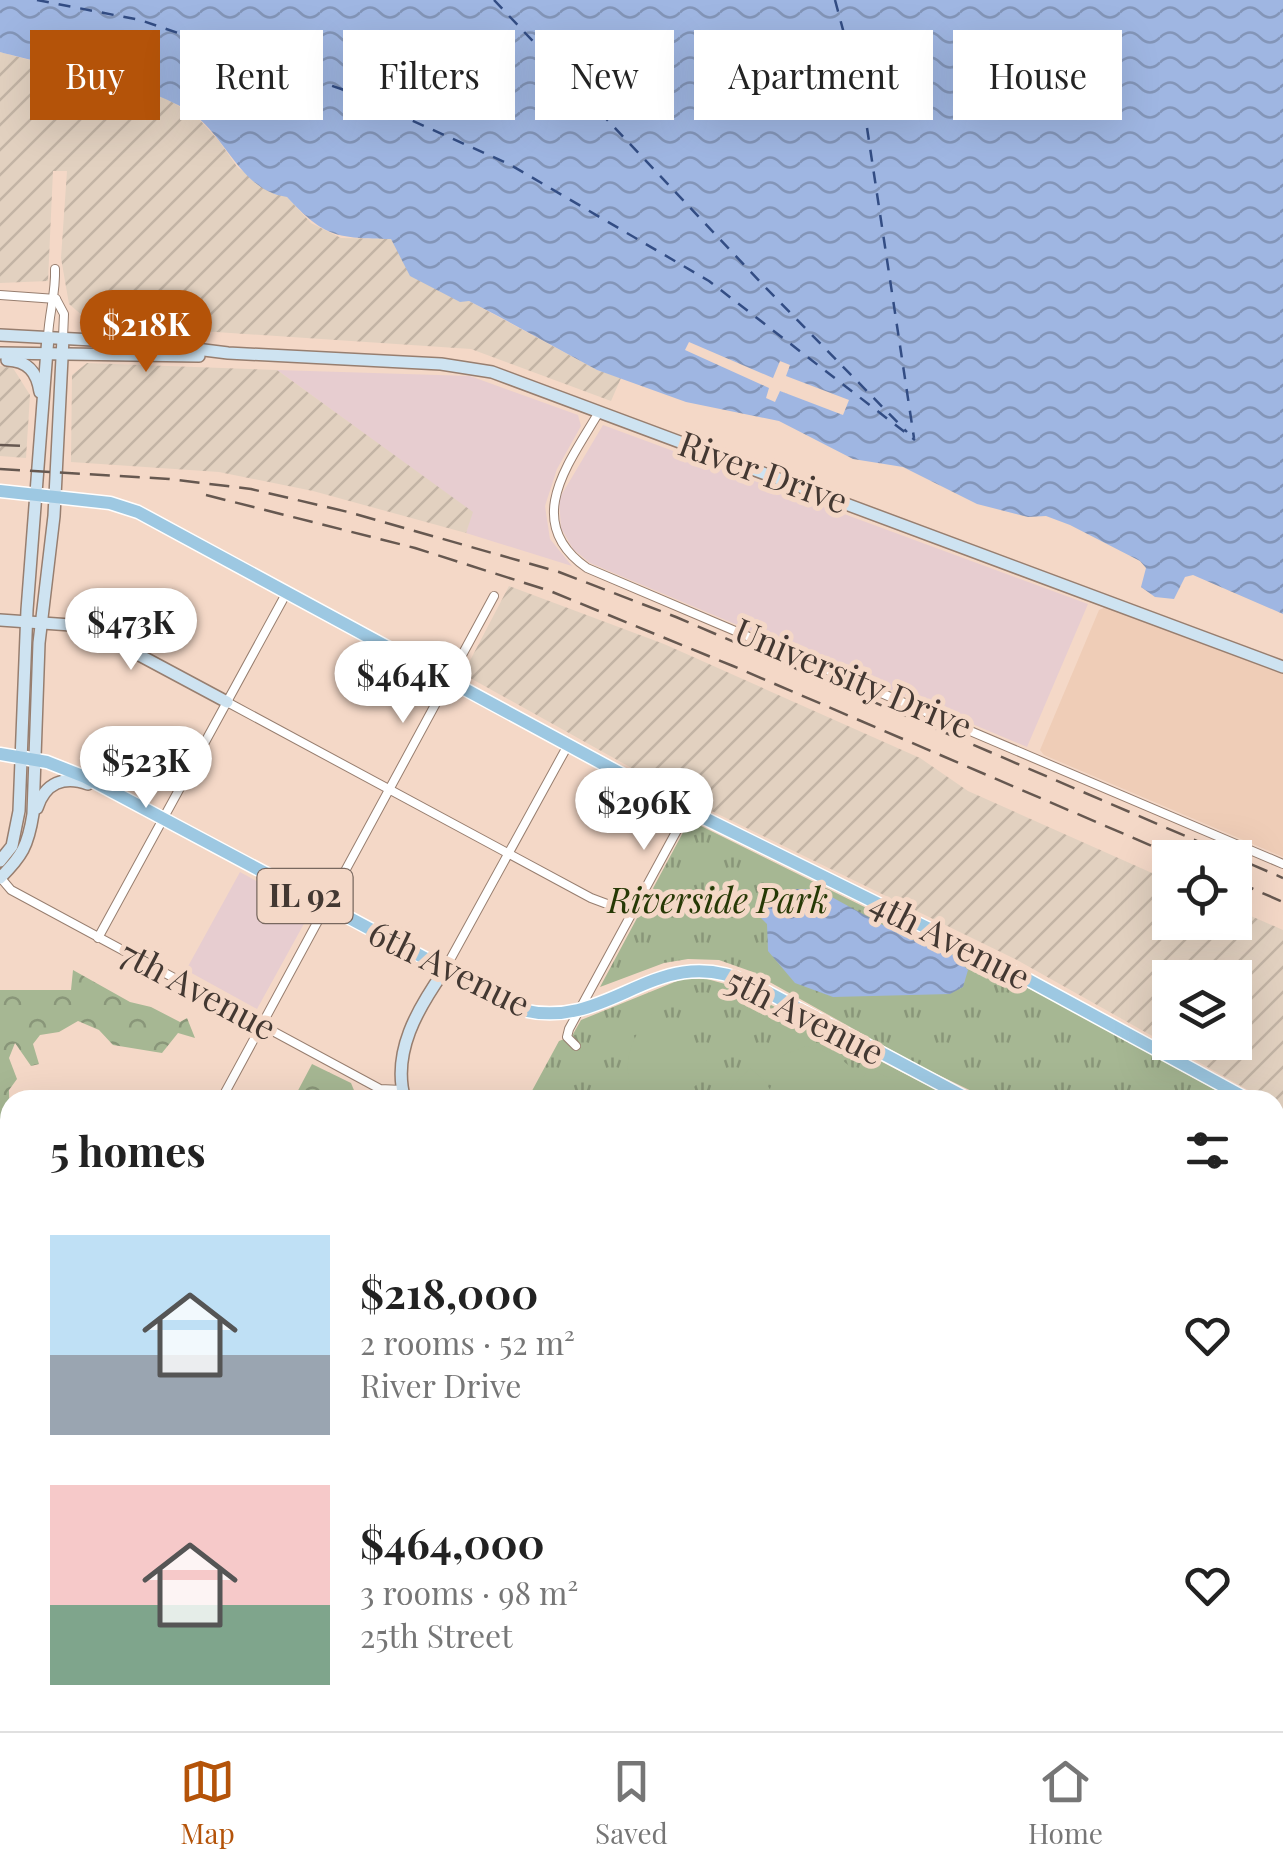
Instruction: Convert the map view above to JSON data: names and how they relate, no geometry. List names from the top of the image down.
{
  "streets": {
    "main road": [
      "IL 92",
      "4th Avenue",
      "6th Avenue",
      "5th Avenue"
    ],
    "street": ["River Drive", "University Drive", "7th Avenue"]
  },
  "crossings": [
    ["River Drive", "University Drive"],
    ["6th Avenue", "5th Avenue"]
  ],
  "parks": ["Riverside Park"],
  "page": {
    "chip": [
      "Buy",
      "Rent",
      "Filters",
      "New",
      "Apartment",
      "House"
    ],
    "price": [
      "$218K",
      "$473K",
      "$464K",
      "$523K",
      "$296K"
    ],
    "heading": "5 homes",
    "list": [
      {
        "name": "$218,000",
        "note": "2 rooms · 52 m² · River Drive"
      },
      {
        "name": "$464,000",
        "note": "3 rooms · 98 m² · 25th Street"
      }
    ],
    "tabs": ["Map", "Saved", "Home"]
  }
}
